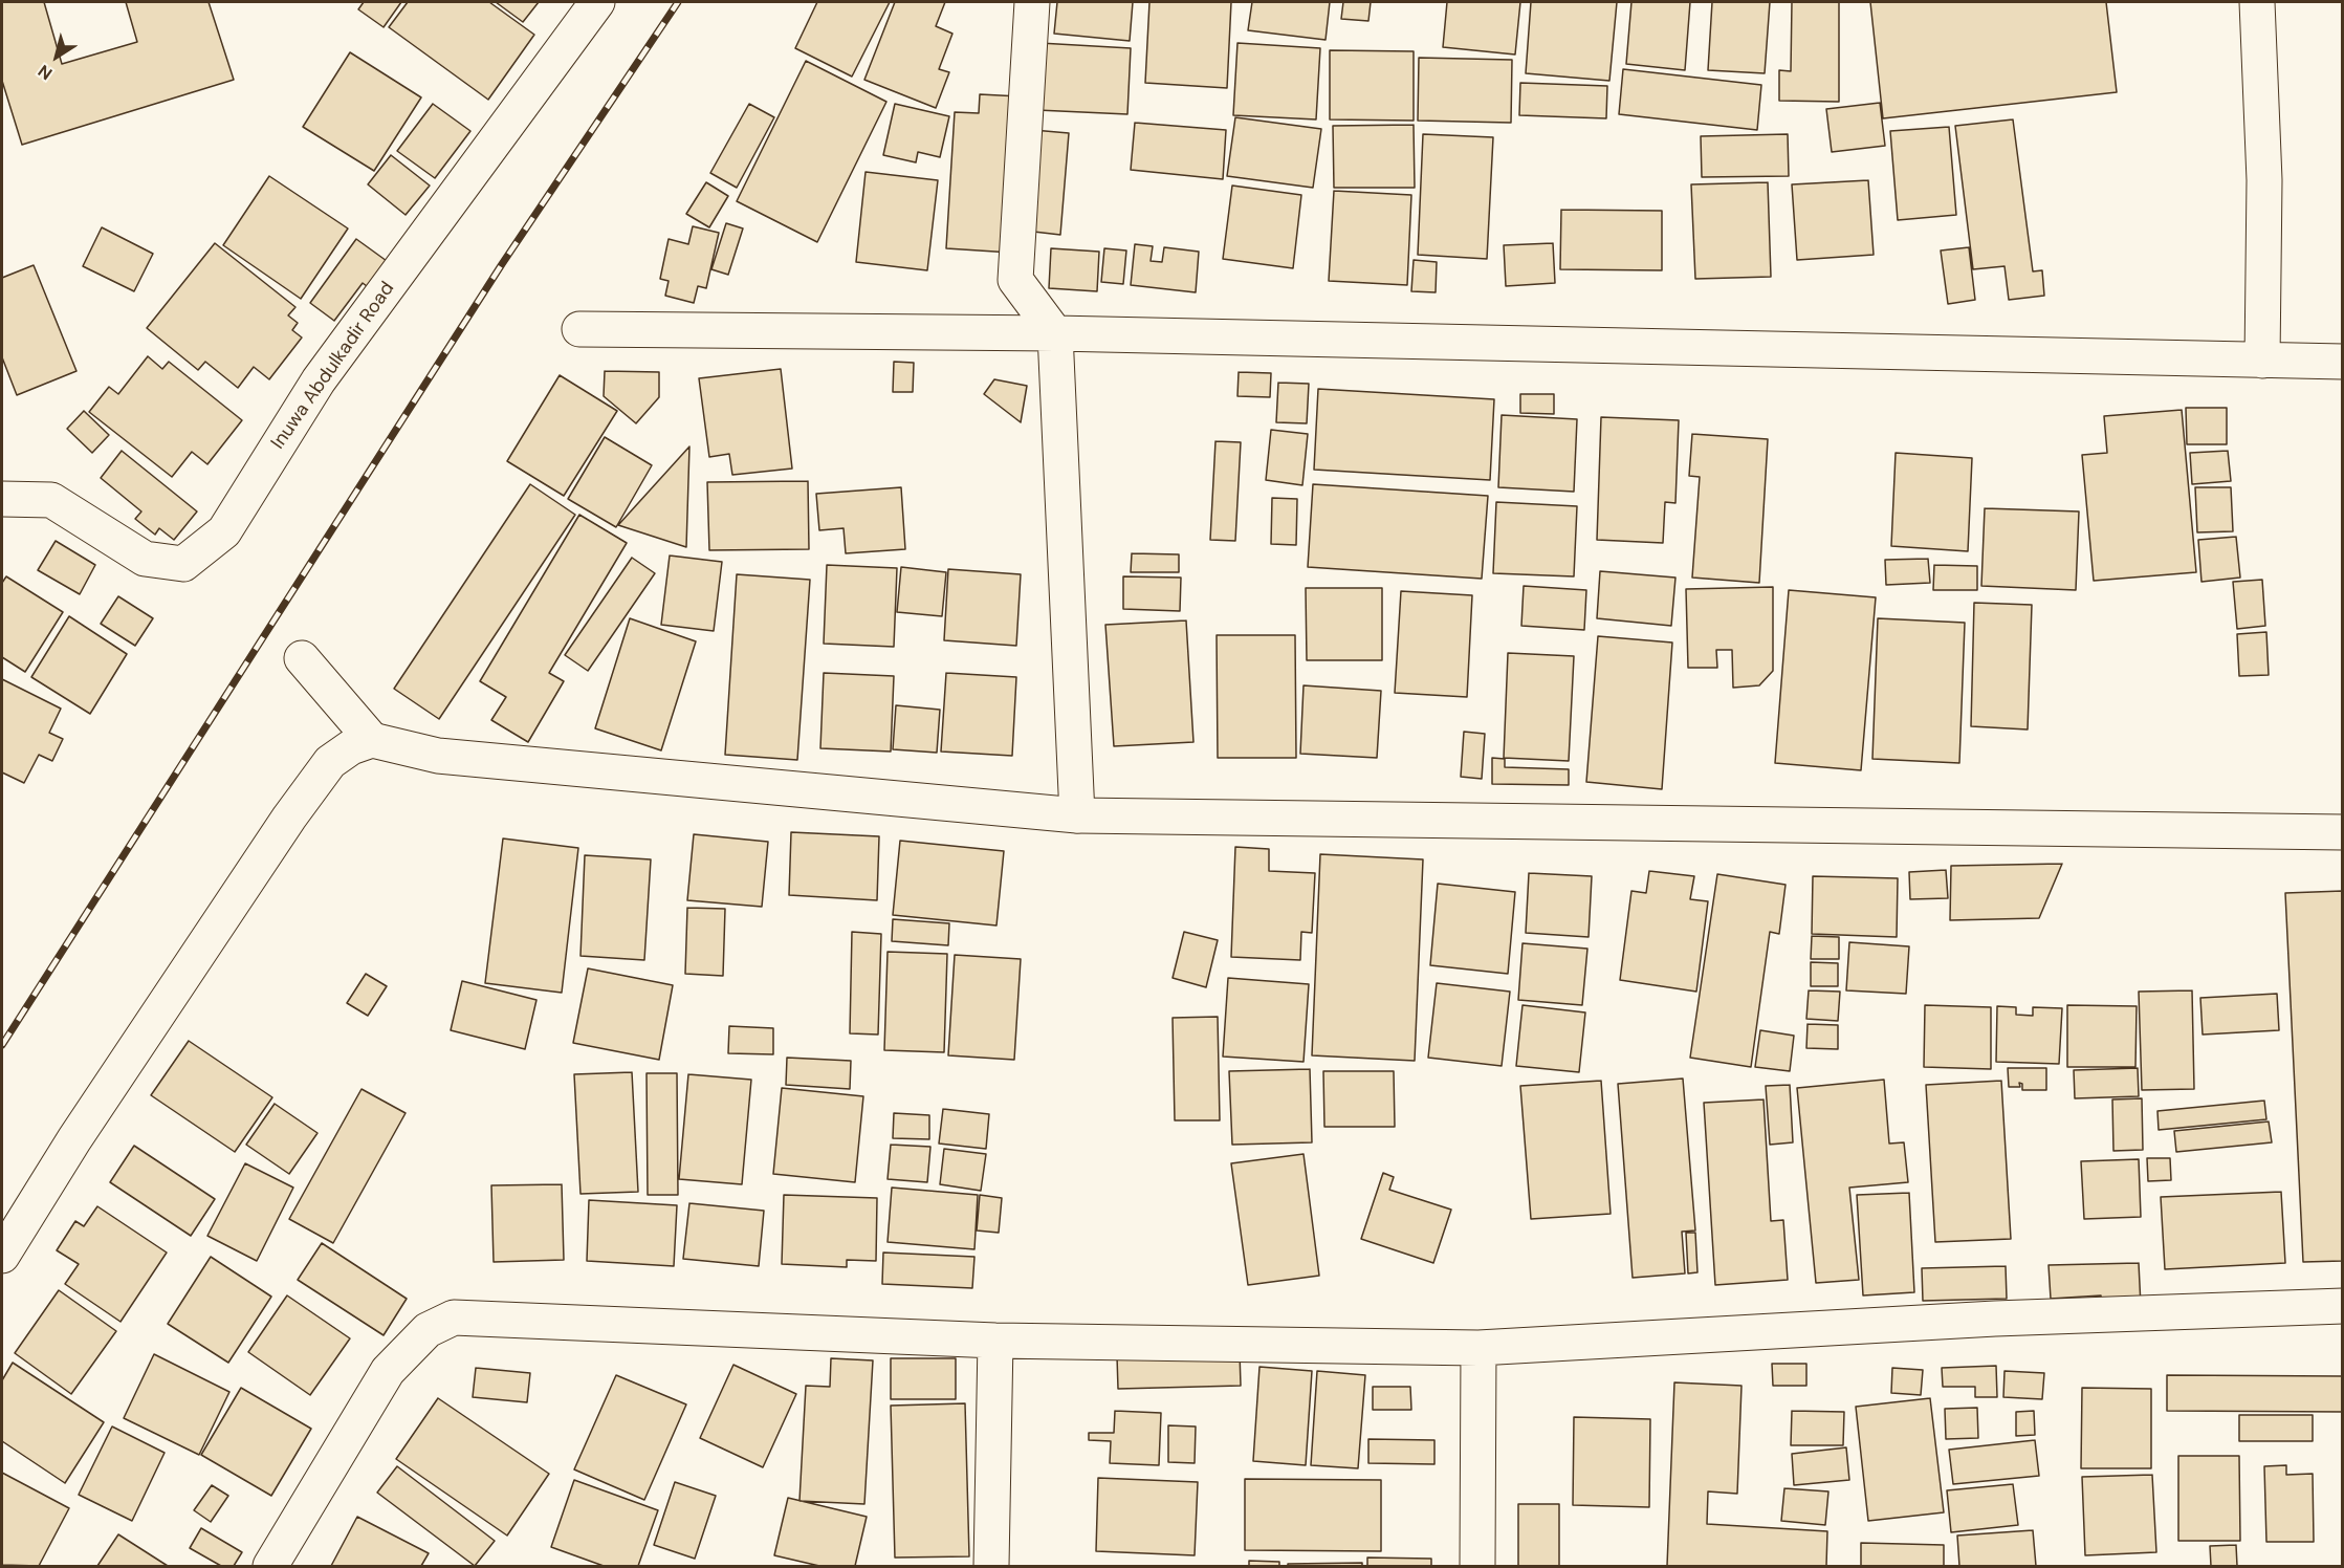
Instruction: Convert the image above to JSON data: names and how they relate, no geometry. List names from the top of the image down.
{
  "streets": {
    "street": ["Inuwa Abdulkadir Road"]
  },
  "north": "bottom left"
}
